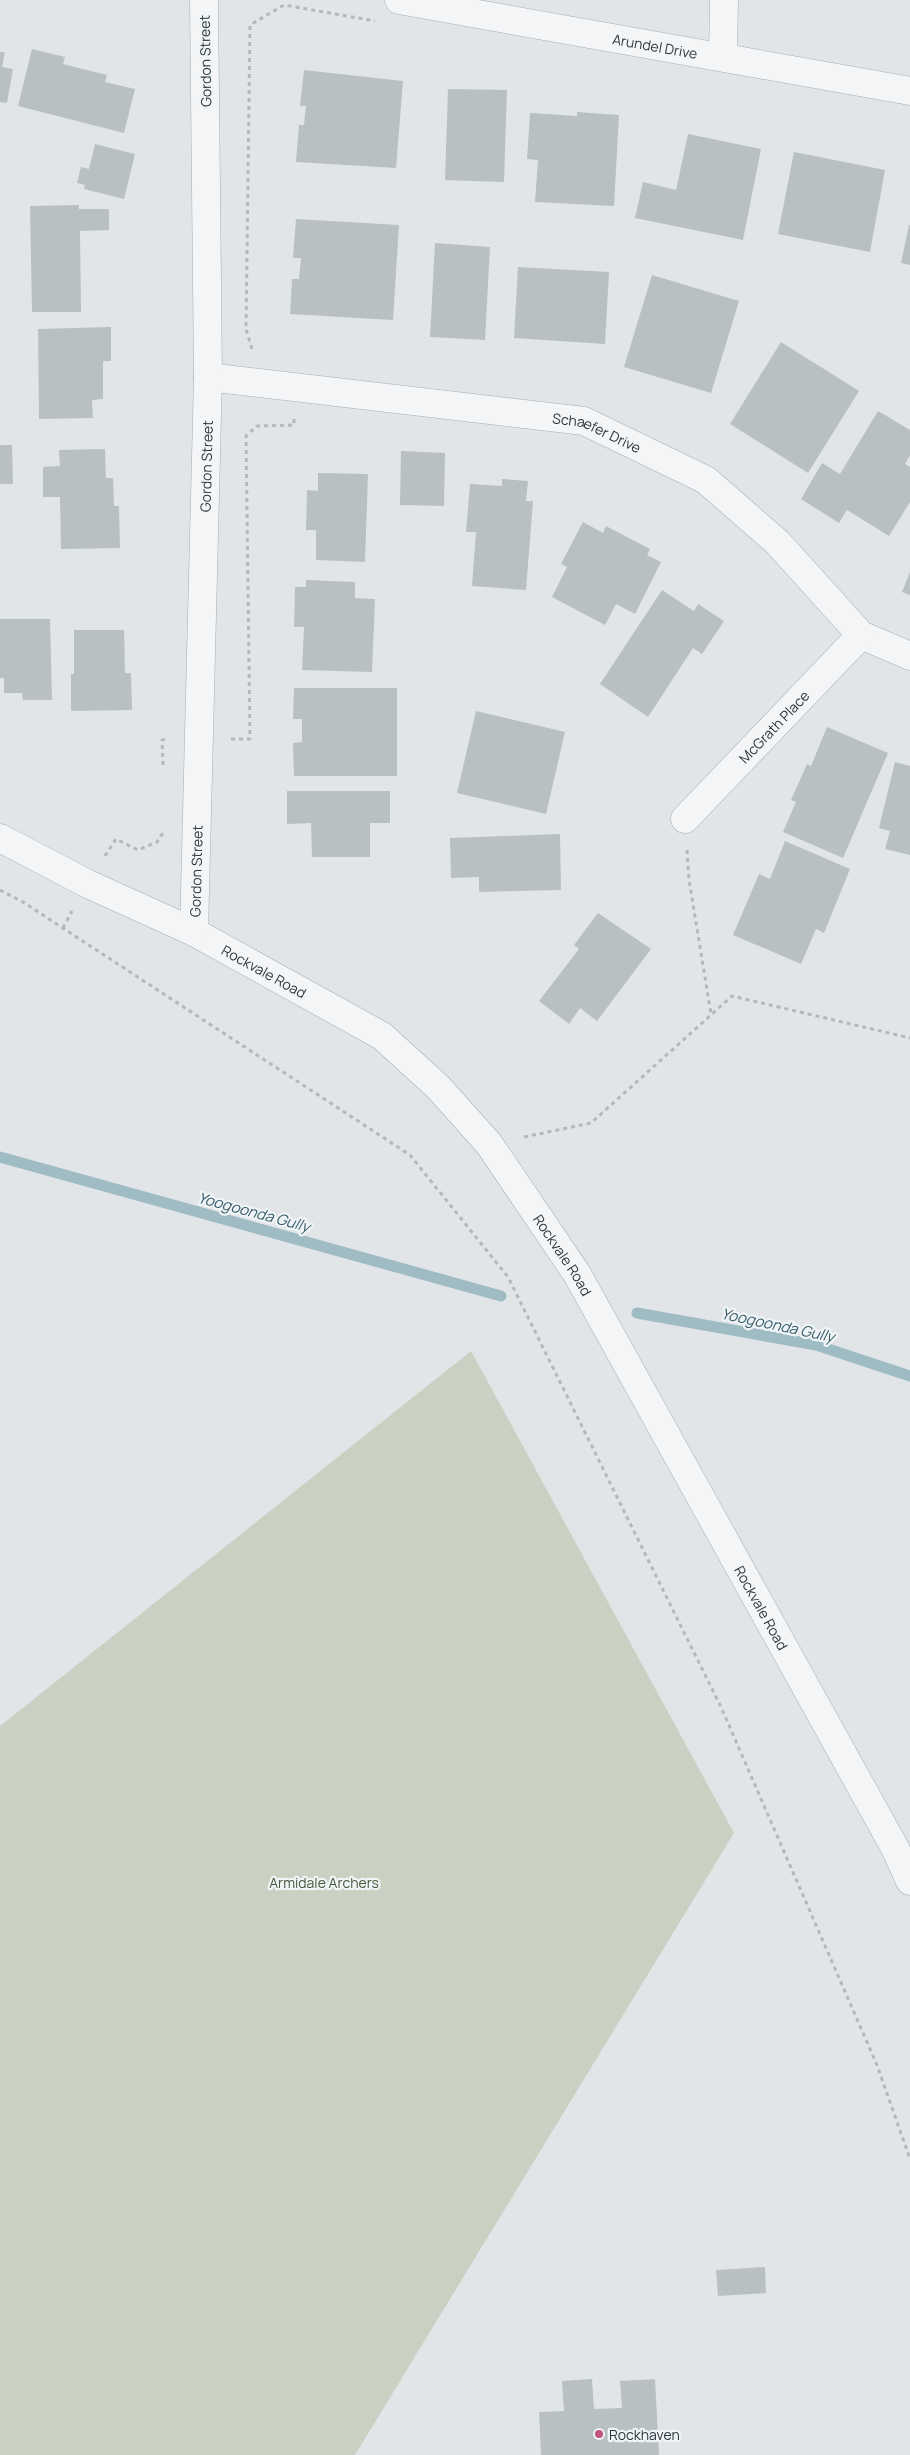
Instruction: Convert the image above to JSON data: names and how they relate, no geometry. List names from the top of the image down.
{
  "streets": {
    "street": [
      "Arundel Drive",
      "Gordon Street",
      "Schaefer Drive",
      "McGrath Place",
      "Rockvale Road"
    ]
  },
  "crossings": [
    ["Gordon Street", "Schaefer Drive"],
    ["Gordon Street", "Rockvale Road"],
    ["Schaefer Drive", "McGrath Place"]
  ],
  "water": ["Yoogoonda Gully"],
  "parks": ["Armidale Archers"],
  "places": ["Rockhaven"]
}
